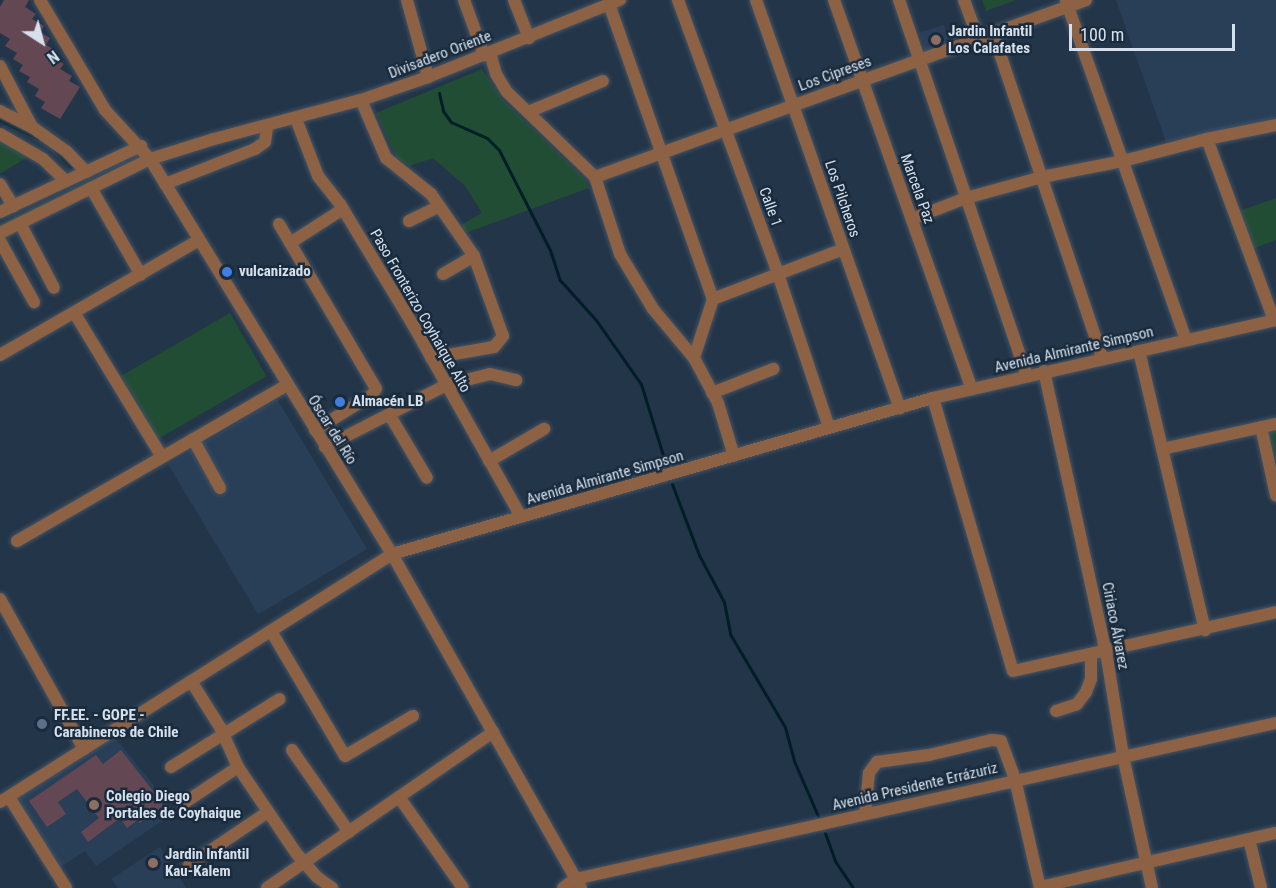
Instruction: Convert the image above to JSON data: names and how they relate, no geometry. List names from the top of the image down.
{
  "streets": {
    "street": [
      "Divisadero Oriente",
      "Los Cipreses",
      "Marcela Paz",
      "Los Pilcheros",
      "Calle 1",
      "Paso Fronterizo Coyhaique Alto",
      "Avenida Almirante Simpson",
      "Óscar del Río",
      "Ciriaco Álvarez",
      "Avenida Presidente Errázuriz"
    ]
  },
  "crossings": [
    ["Divisadero Oriente", "Paso Fronterizo Coyhaique Alto"],
    ["Divisadero Oriente", "Óscar del Río"],
    ["Los Cipreses", "Marcela Paz"],
    ["Los Cipreses", "Los Pilcheros"],
    ["Los Cipreses", "Calle 1"],
    ["Marcela Paz", "Avenida Almirante Simpson"],
    ["Los Pilcheros", "Avenida Almirante Simpson"],
    ["Calle 1", "Avenida Almirante Simpson"],
    ["Paso Fronterizo Coyhaique Alto", "Avenida Almirante Simpson"],
    ["Avenida Almirante Simpson", "Óscar del Río"],
    ["Avenida Almirante Simpson", "Ciriaco Álvarez"],
    ["Óscar del Río", "Avenida Presidente Errázuriz"],
    ["Ciriaco Álvarez", "Avenida Presidente Errázuriz"]
  ],
  "places": [
    "Jardin Infantil Los Calafates",
    "vulcanizado",
    "Almacén LB",
    "FF.EE. - GOPE - Carabineros de Chile",
    "Colegio Diego Portales de Coyhaique",
    "Jardin Infantil Kau-Kalem"
  ],
  "scale_bar": "100 m",
  "north": "bottom right"
}
